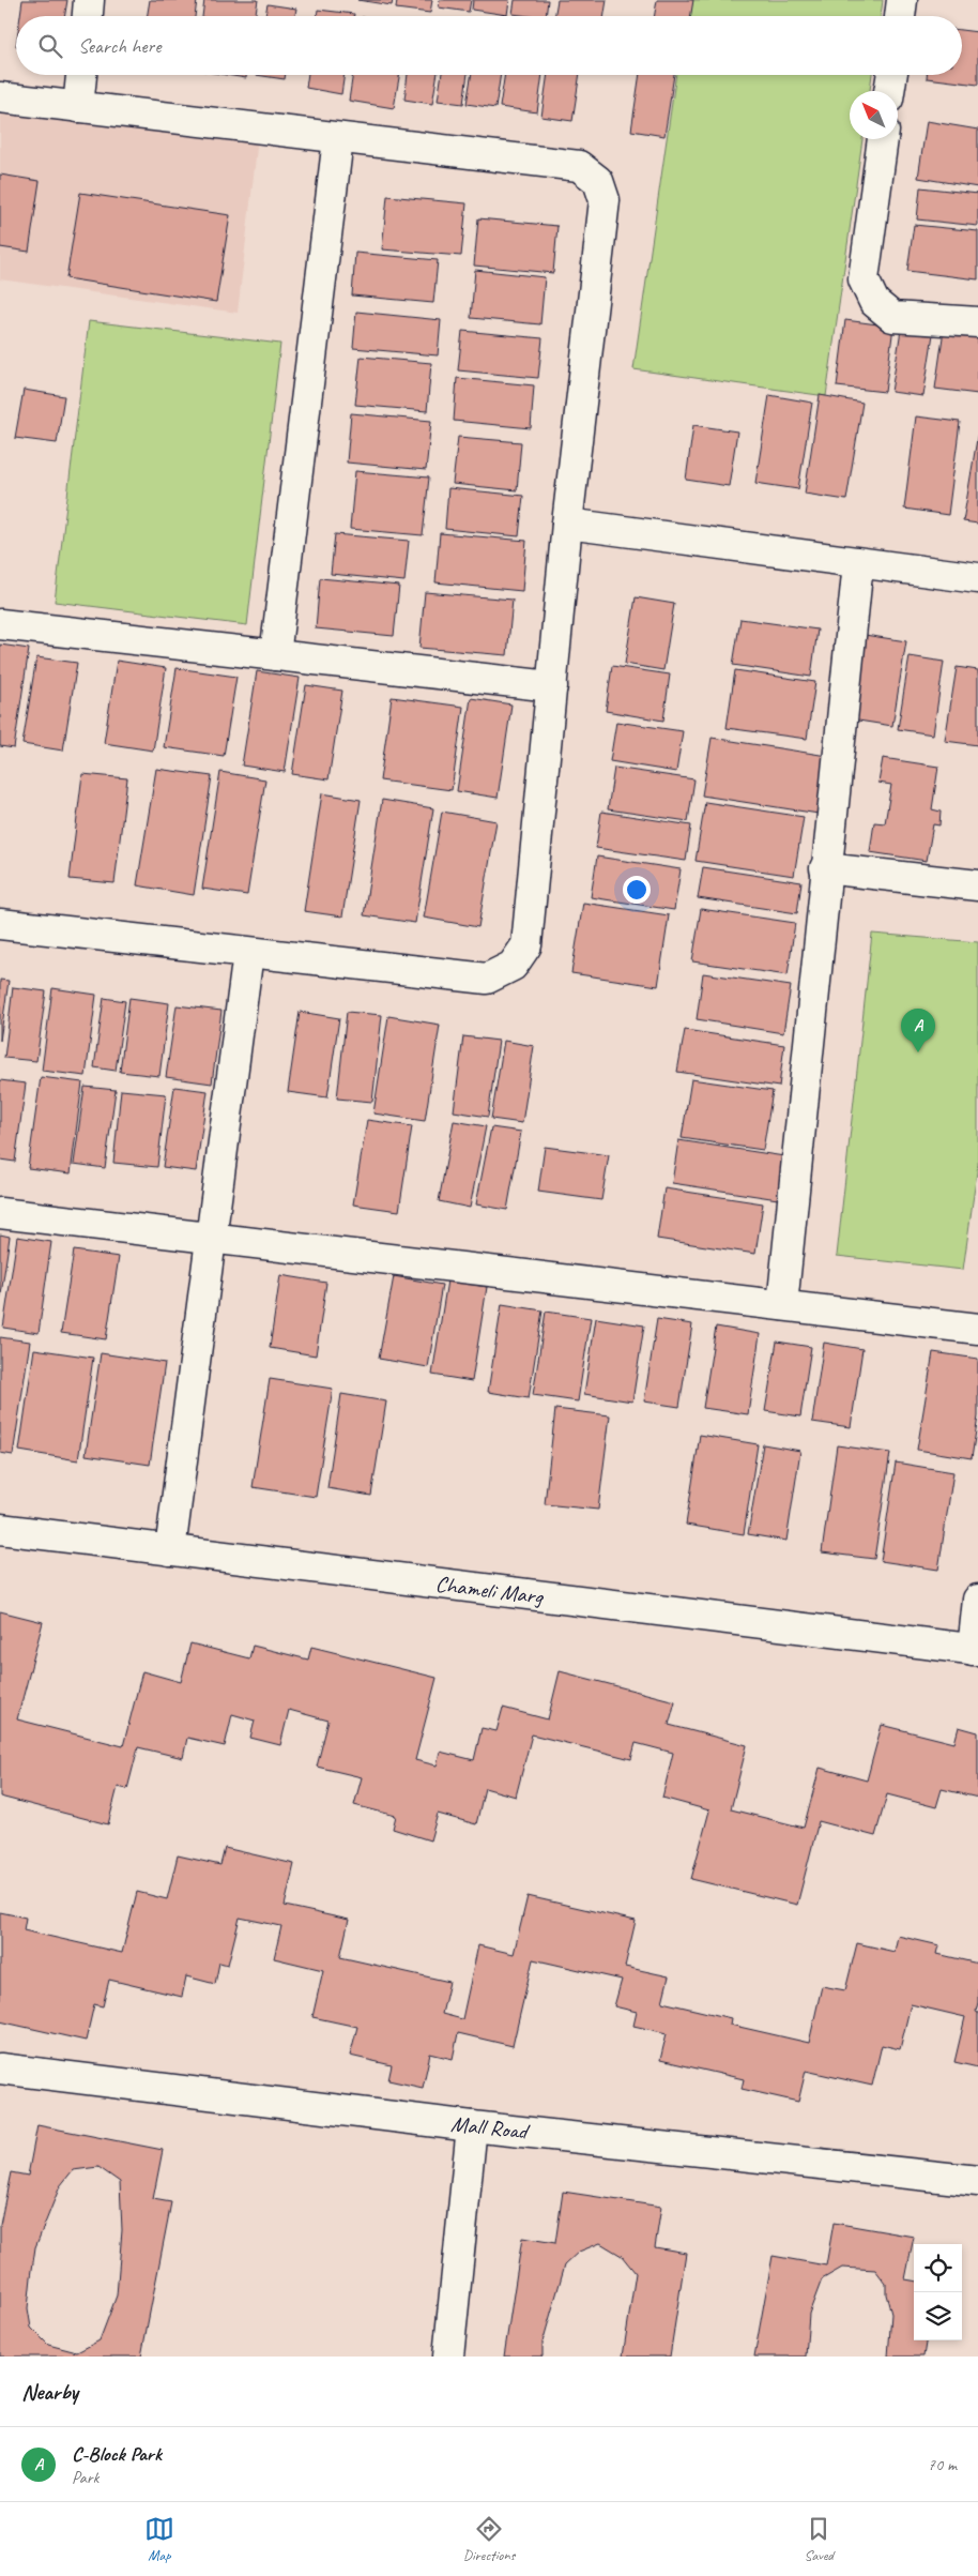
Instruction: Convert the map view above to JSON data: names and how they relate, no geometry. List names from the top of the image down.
{
  "streets": {
    "street": ["Chameli Marg", "Mall Road"]
  },
  "north": "top left",
  "page": {
    "search": "Search here",
    "pins": "A",
    "heading": "Nearby",
    "list": [
      {
        "mark": "A",
        "name": "C-Block Park",
        "note": "Park",
        "value": "70 m"
      }
    ],
    "nav": ["Map", "Directions", "Saved"]
  }
}
